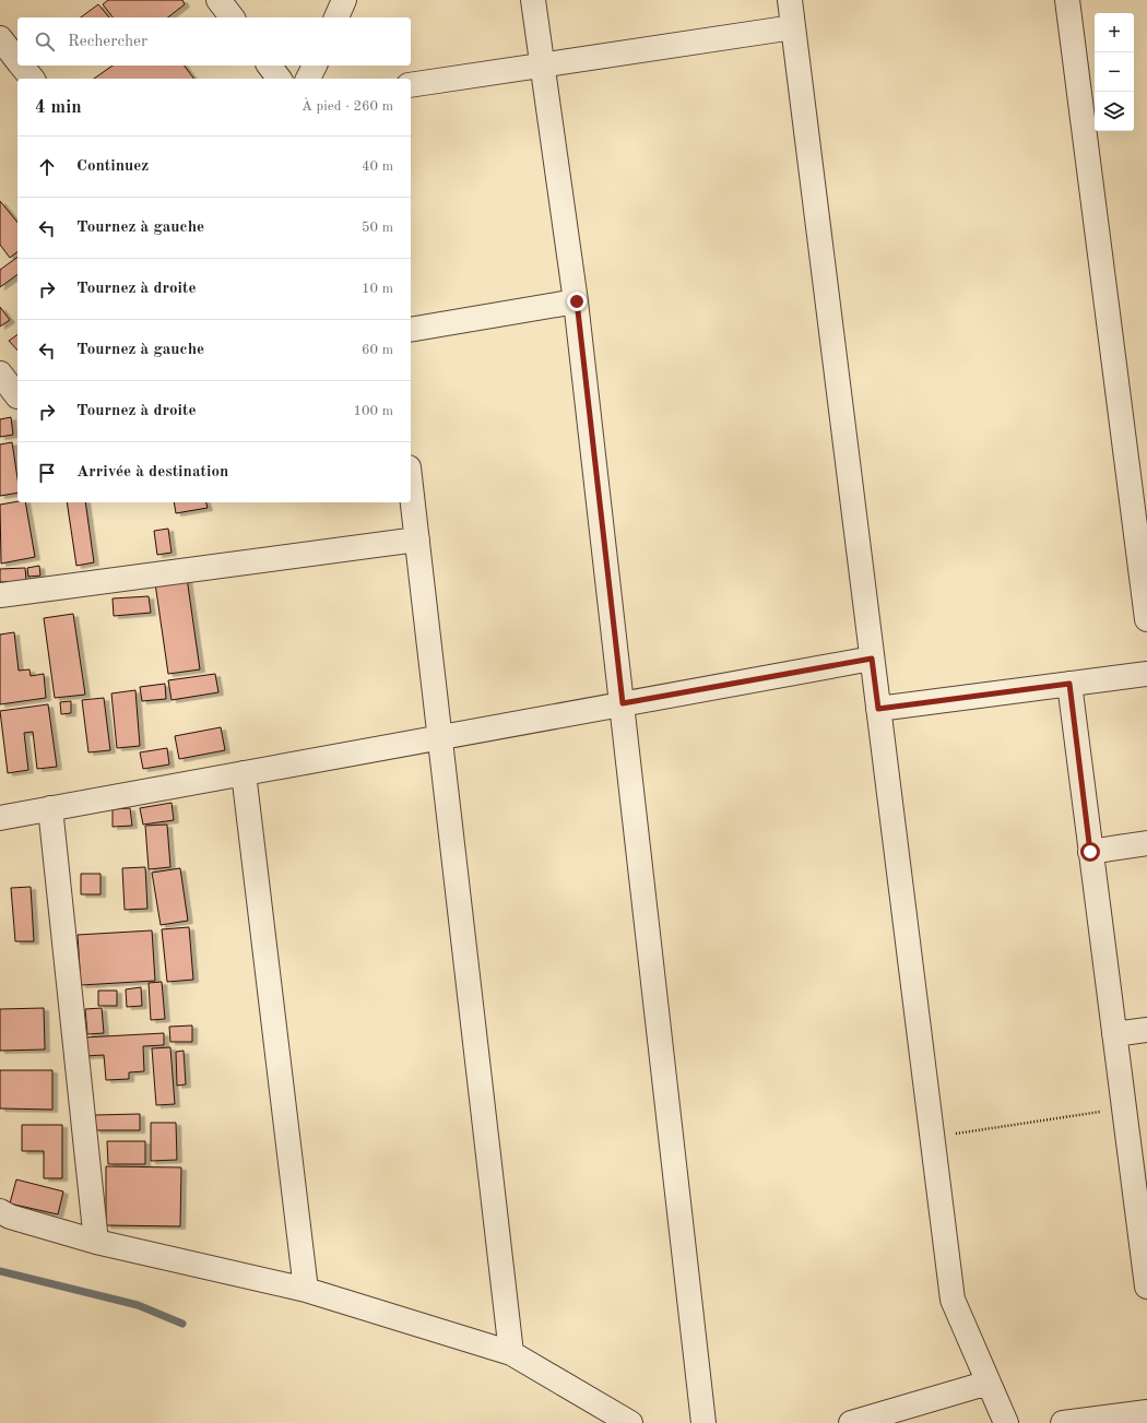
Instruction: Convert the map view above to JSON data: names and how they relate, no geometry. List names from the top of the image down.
{
  "page": {
    "map_buttons": ["+", "−"],
    "search": "Rechercher",
    "heading": ["4 min", "À pied · 260 m"],
    "list": [
      ["Continuez", "40 m"],
      ["Tournez à gauche", "50 m"],
      ["Tournez à droite", "10 m"],
      ["Tournez à gauche", "60 m"],
      ["Tournez à droite", "100 m"],
      "Arrivée à destination"
    ]
  }
}
